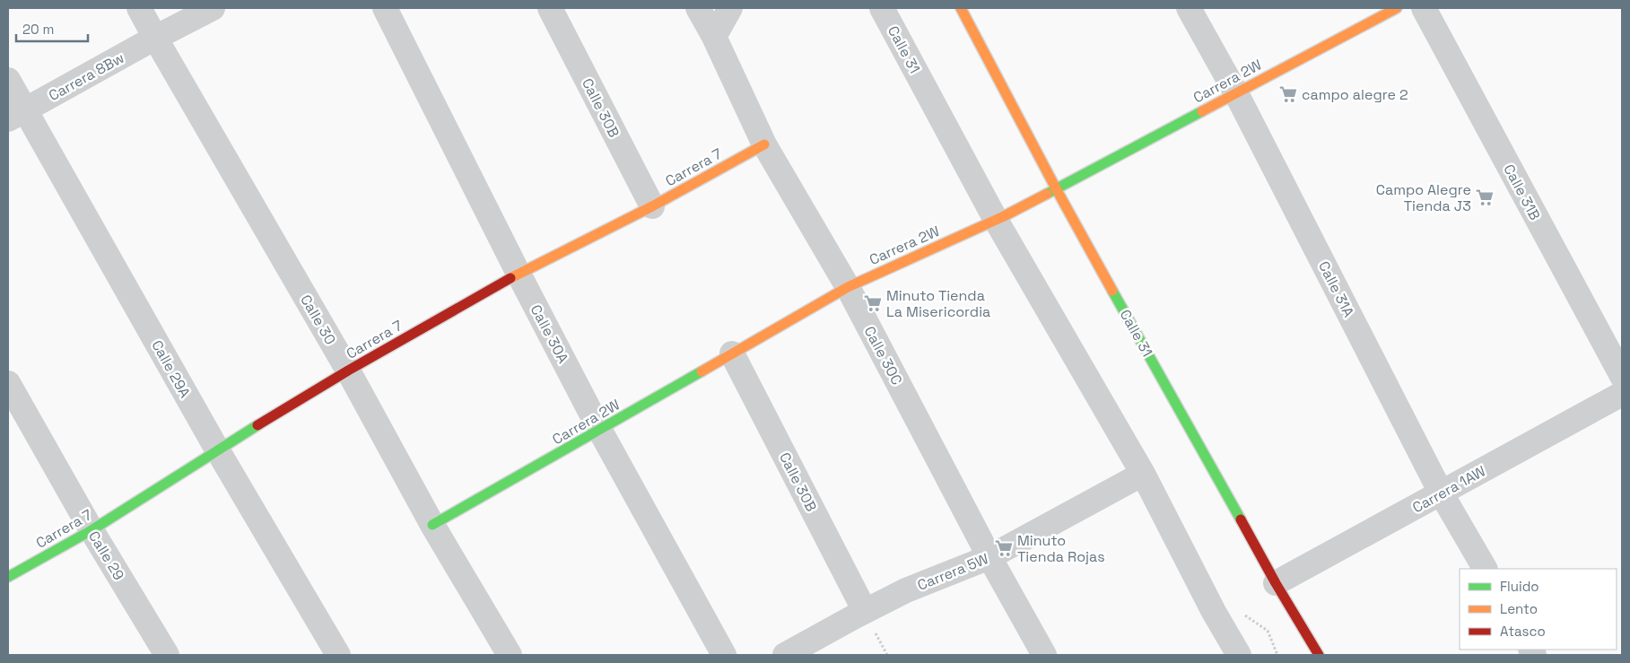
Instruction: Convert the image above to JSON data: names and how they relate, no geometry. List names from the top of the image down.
{
  "streets": {
    "street": [
      "Calle 31",
      "Carrera 8Bw",
      "Carrera 2W",
      "Calle 30B",
      "Carrera 7",
      "Calle 31B",
      "Calle 31A",
      "Calle 30",
      "Calle 30A",
      "Calle 30C",
      "Calle 29A",
      "Carrera 1AW",
      "Calle 29",
      "Carrera 5W"
    ]
  },
  "crossings": [
    ["Calle 31", "Carrera 2W"],
    ["Calle 31", "Carrera 1AW"],
    ["Calle 31", "Carrera 5W"],
    ["Carrera 8Bw", "Calle 30"],
    ["Carrera 8Bw", "Calle 29A"],
    ["Carrera 2W", "Calle 30B"],
    ["Carrera 2W", "Calle 31A"],
    ["Carrera 2W", "Calle 30"],
    ["Carrera 2W", "Calle 30A"],
    ["Carrera 2W", "Calle 30C"],
    ["Calle 30B", "Carrera 7"],
    ["Calle 30B", "Carrera 5W"],
    ["Carrera 7", "Calle 30"],
    ["Carrera 7", "Calle 30A"],
    ["Carrera 7", "Calle 30C"],
    ["Carrera 7", "Calle 29A"],
    ["Carrera 7", "Calle 29"],
    ["Calle 31A", "Carrera 1AW"],
    ["Calle 30C", "Carrera 5W"]
  ],
  "places": {
    "supermarket": [
      "campo alegre 2",
      "Campo Alegre Tienda J3",
      "Minuto Tienda La Misericordia",
      "Minuto Tienda Rojas"
    ]
  },
  "legend": ["Fluido", "Lento", "Atasco"],
  "scale_bar": "20 m"
}
